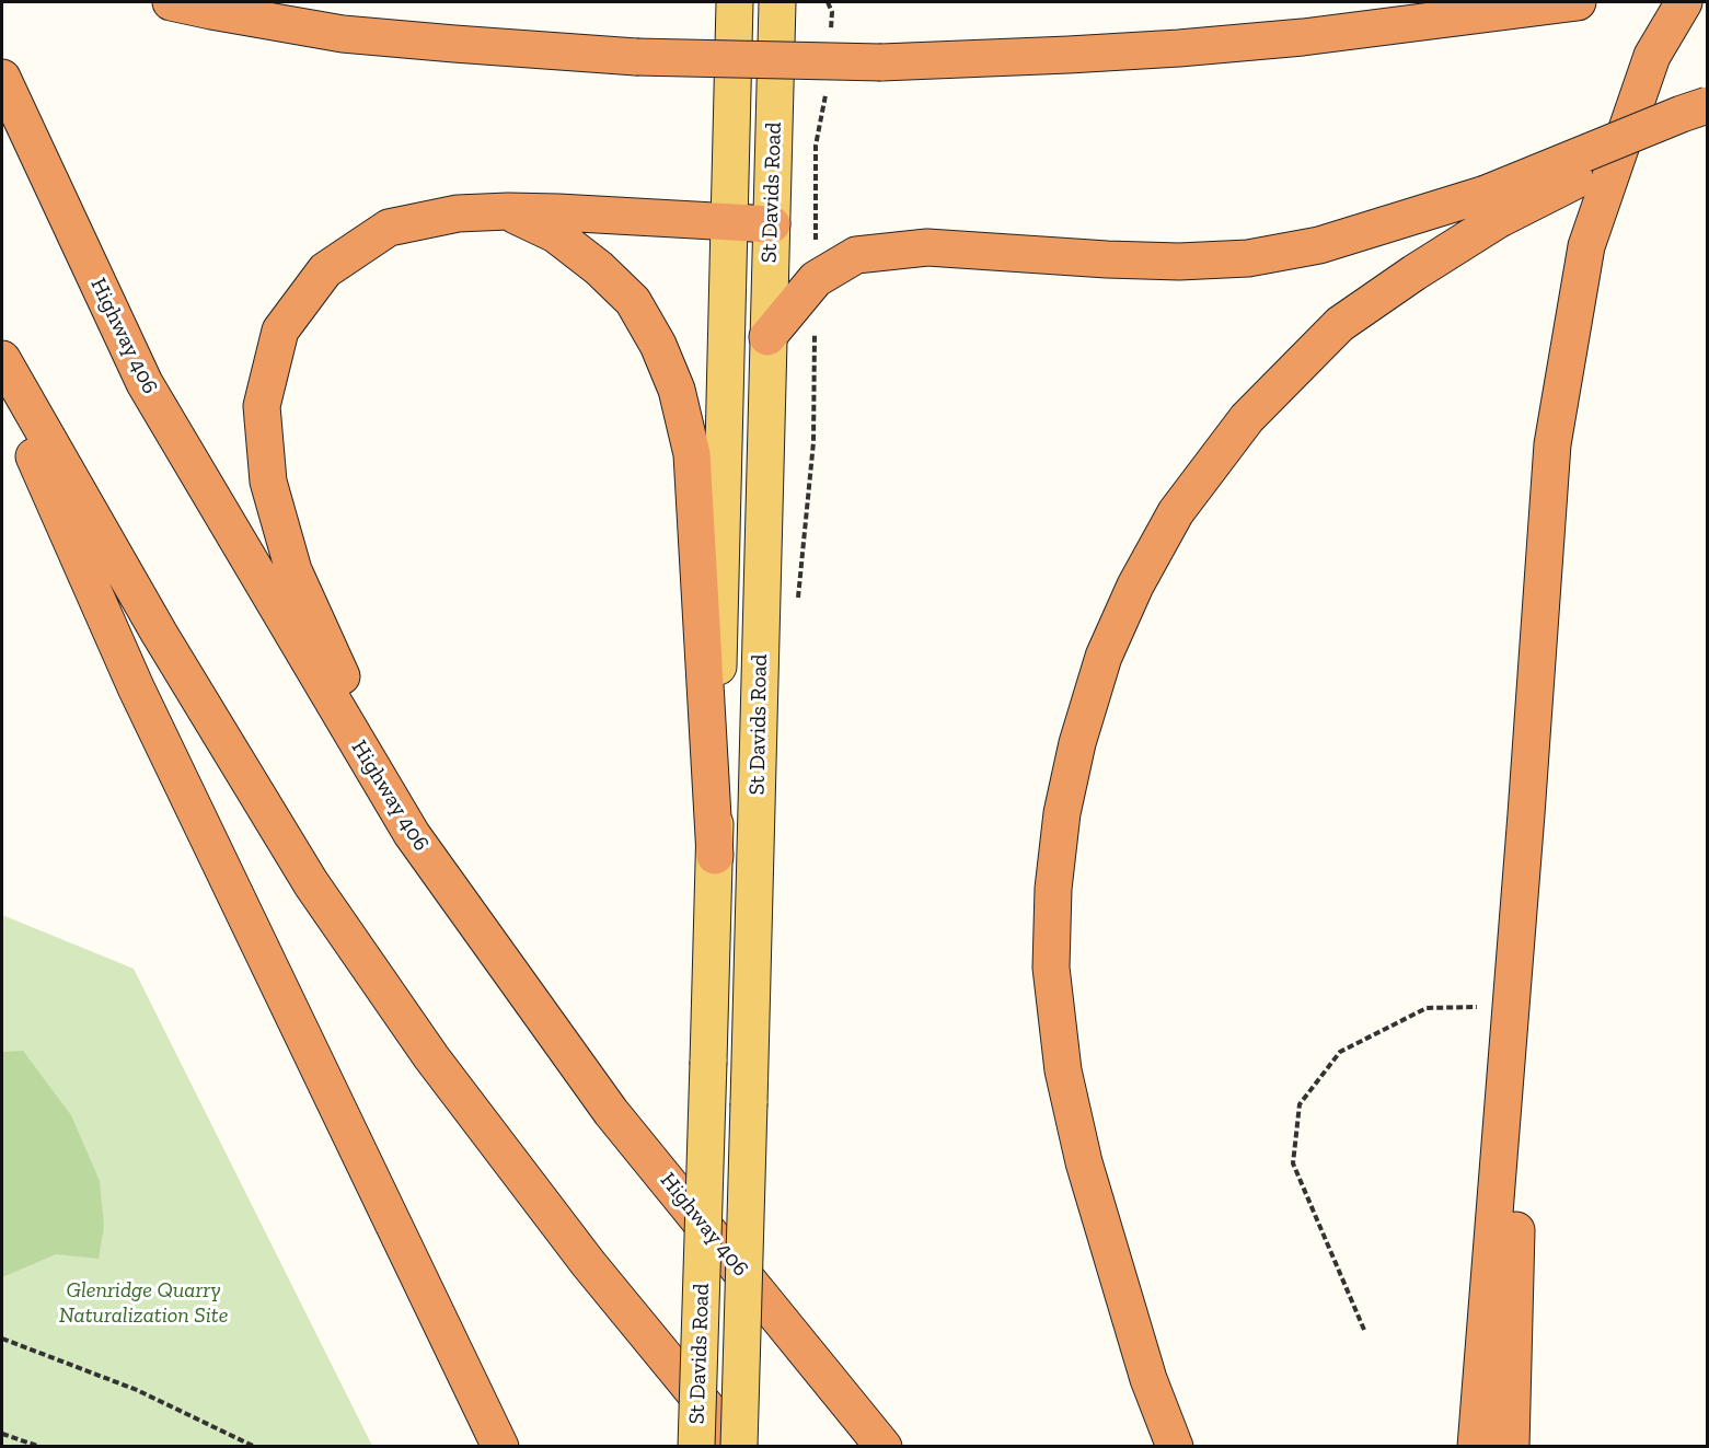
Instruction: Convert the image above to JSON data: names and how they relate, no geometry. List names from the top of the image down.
{
  "streets": {
    "highway": ["Highway 406"],
    "main road": ["St Davids Road"]
  },
  "parks": ["Glenridge Quarry Naturalization Site"]
}
